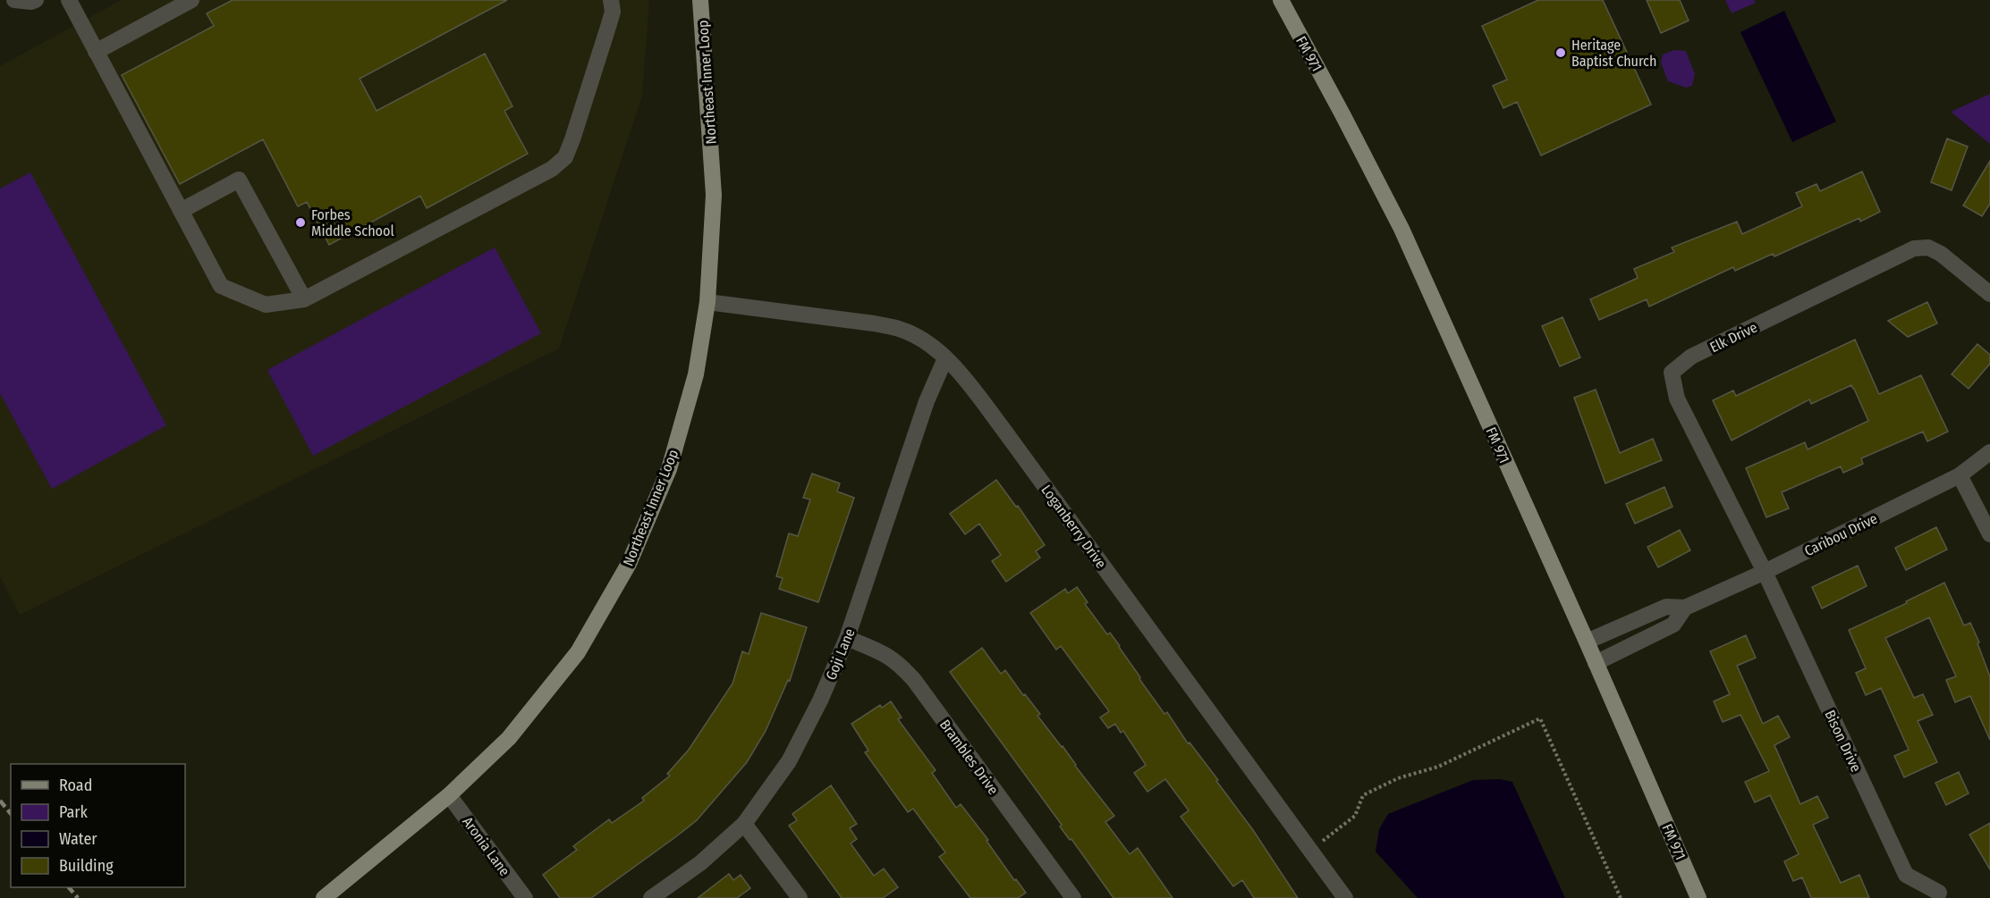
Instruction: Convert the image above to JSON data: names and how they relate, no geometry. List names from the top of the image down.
{
  "streets": {
    "main road": ["FM 971", "Northeast Inner Loop"],
    "street": [
      "Elk Drive",
      "Loganberry Drive",
      "Caribou Drive",
      "Goji Lane",
      "Bison Drive",
      "Brambles Drive",
      "Aronia Lane"
    ]
  },
  "crossings": [
    ["FM 971", "Caribou Drive"],
    ["Northeast Inner Loop", "Loganberry Drive"],
    ["Northeast Inner Loop", "Aronia Lane"],
    ["Elk Drive", "Caribou Drive"],
    ["Elk Drive", "Bison Drive"],
    ["Loganberry Drive", "Goji Lane"],
    ["Caribou Drive", "Bison Drive"],
    ["Goji Lane", "Brambles Drive"]
  ],
  "places": ["Heritage Baptist Church", "Forbes Middle School"],
  "legend": [
    "Road",
    "Park",
    "Water",
    "Building"
  ]
}
